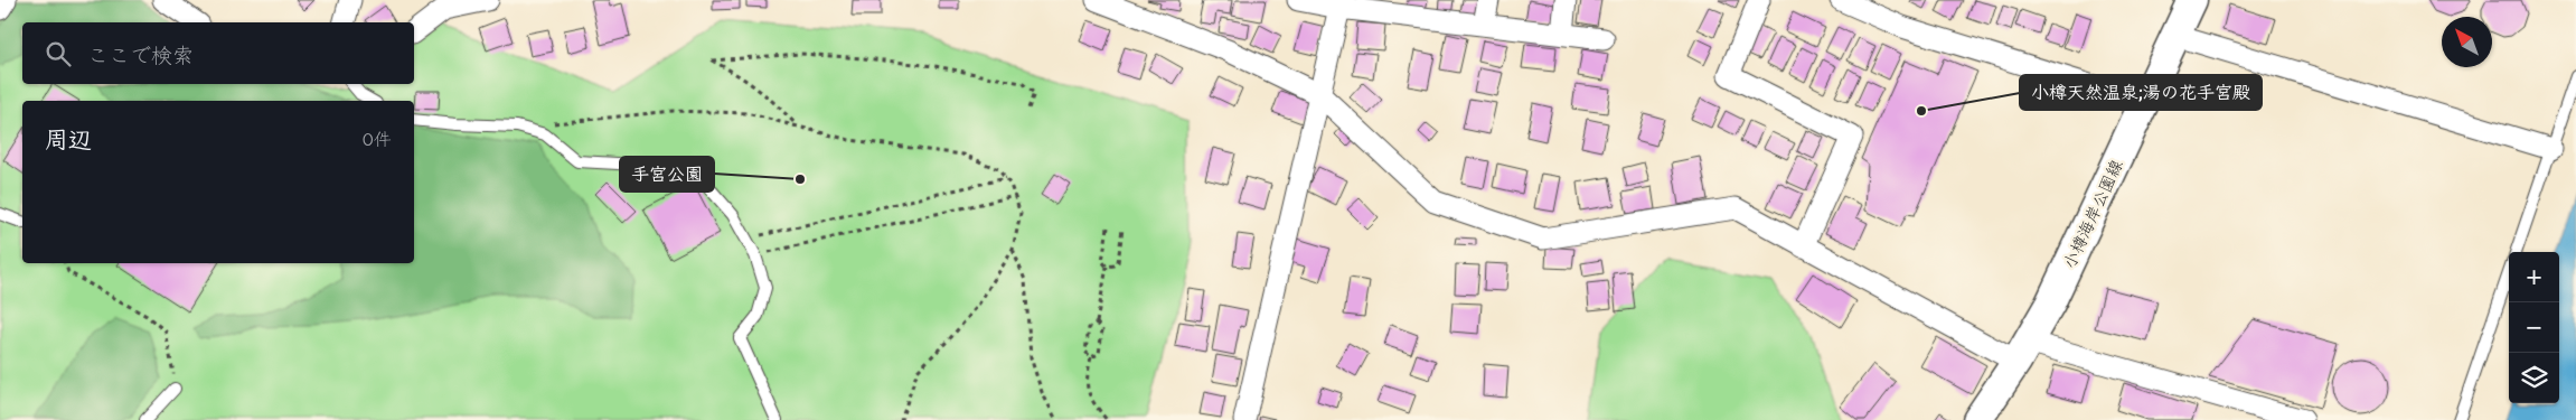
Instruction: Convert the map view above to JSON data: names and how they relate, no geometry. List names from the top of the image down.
{
  "streets": {
    "main road": ["小樽海岸公園線"]
  },
  "places": ["小樽天然温泉;湯の花手宮殿", "手宮公園"],
  "north": "top left",
  "page": {
    "search": "ここで検索",
    "heading": ["周辺", "0件"],
    "map_buttons": ["+", "−"]
  }
}
